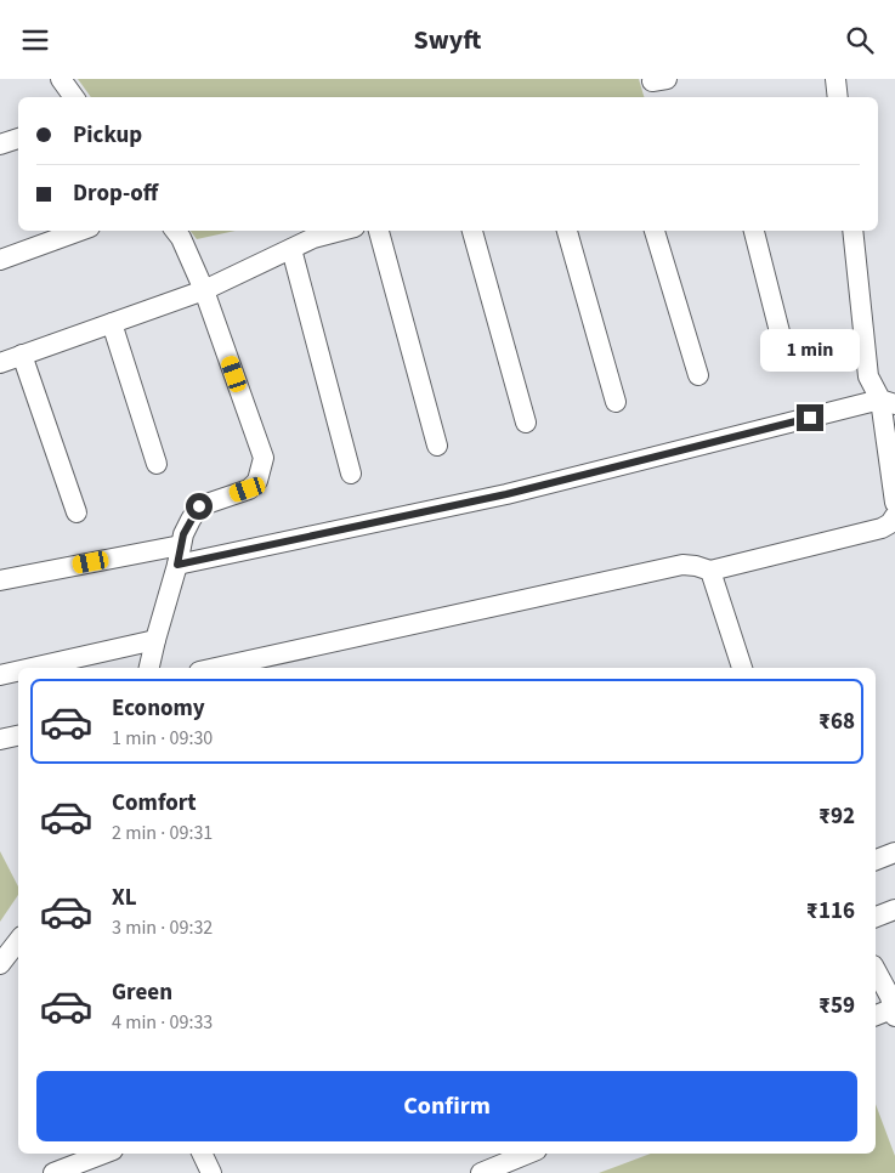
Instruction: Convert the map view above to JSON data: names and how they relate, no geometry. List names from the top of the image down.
{
  "page": {
    "header": "Swyft",
    "banner": ["Pickup", "Drop-off"],
    "bubble": "1 min",
    "list": [
      {
        "name": "Economy",
        "note": "1 min · 09:30",
        "value": "₹68"
      },
      {
        "name": "Comfort",
        "note": "2 min · 09:31",
        "value": "₹92"
      },
      {
        "name": "XL",
        "note": "3 min · 09:32",
        "value": "₹116"
      },
      {
        "name": "Green",
        "note": "4 min · 09:33",
        "value": "₹59"
      }
    ],
    "buttons": "Confirm"
  }
}
